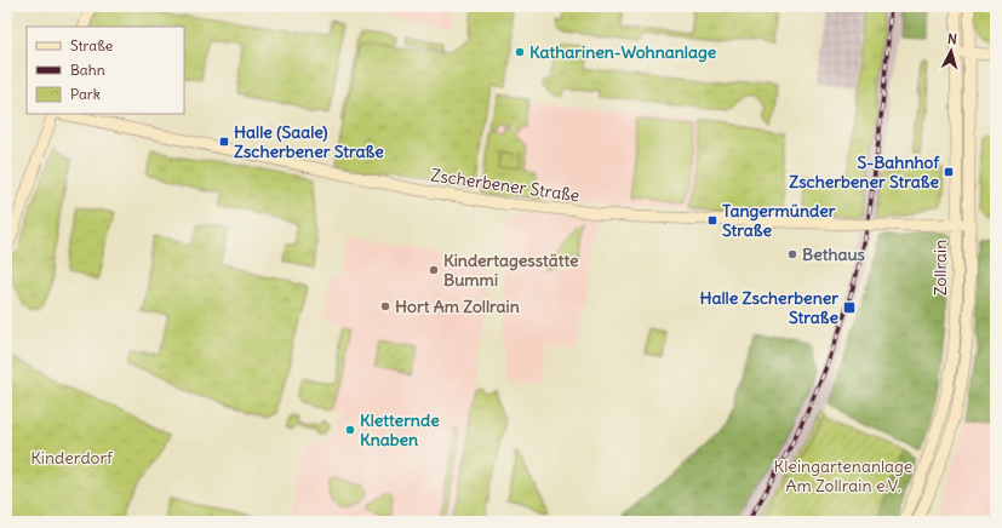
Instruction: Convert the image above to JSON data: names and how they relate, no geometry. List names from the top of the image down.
{
  "streets": {
    "street": ["Zscherbener Straße", "Zollrain"]
  },
  "crossings": [
    ["Zscherbener Straße", "Zollrain"]
  ],
  "parks": ["Kinderdorf", "Kleingartenanlage Am Zollrain e.V."],
  "places": {
    "other": [
      "Katharinen-Wohnanlage",
      "Bethaus",
      "Kindertagesstätte Bummi",
      "Hort Am Zollrain",
      "Kletternde Knaben"
    ],
    "transit": [
      "Halle (Saale) Zscherbener Straße",
      "S-Bahnhof Zscherbener Straße",
      "Tangermünder Straße",
      "Halle Zscherbener Straße"
    ]
  },
  "legend": ["Straße", "Bahn", "Park"],
  "north": "top"
}
